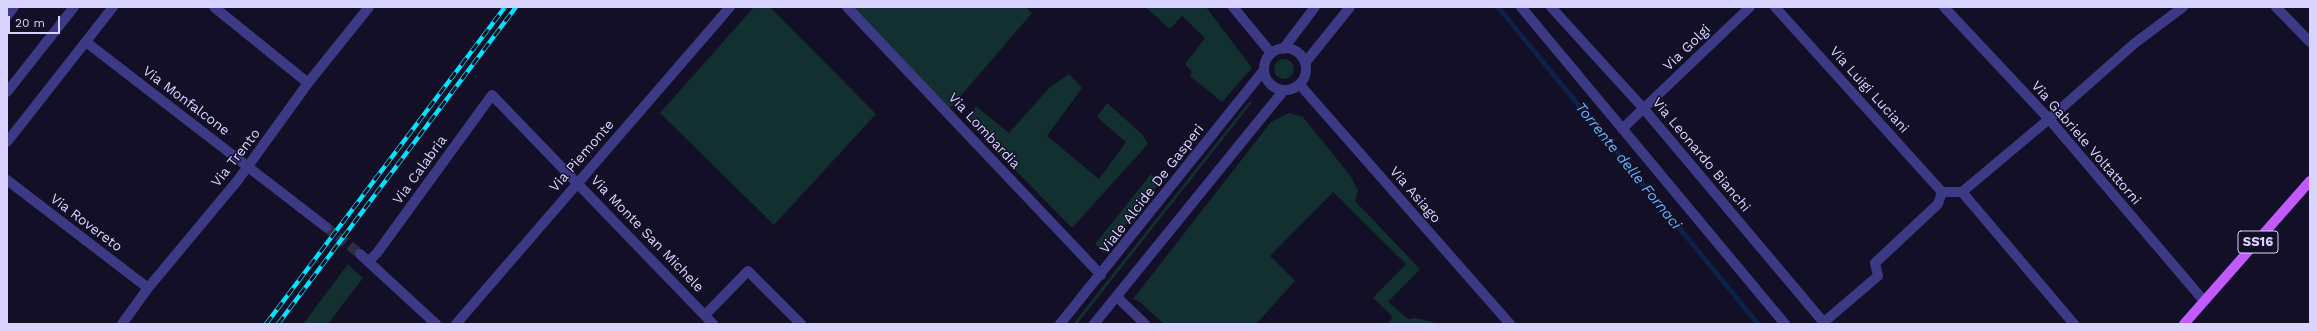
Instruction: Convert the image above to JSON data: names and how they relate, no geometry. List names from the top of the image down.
{
  "streets": {
    "main road": ["SS16"],
    "street": [
      "Via Golgi",
      "Via Luigi Luciani",
      "Via Monfalcone",
      "Via Lombardia",
      "Via Gabriele Voltattorni",
      "Via Leonardo Bianchi",
      "Via Piemonte",
      "Via Trento",
      "Via Calabria",
      "Viale Alcide De Gasperi",
      "Via Asiago",
      "Via Rovereto",
      "Via Monte San Michele"
    ]
  },
  "crossings": [
    ["Via Golgi", "Via Leonardo Bianchi"],
    ["Via Monfalcone", "Via Trento"],
    ["Via Lombardia", "Viale Alcide De Gasperi"],
    ["Via Gabriele Voltattorni", "SS16"],
    ["Via Piemonte", "Via Monte San Michele"],
    ["Via Trento", "Via Rovereto"],
    ["Via Calabria", "Via Monte San Michele"],
    ["Viale Alcide De Gasperi", "Via Asiago"]
  ],
  "water": ["Torrente delle Fornaci"],
  "scale_bar": "20 m"
}
